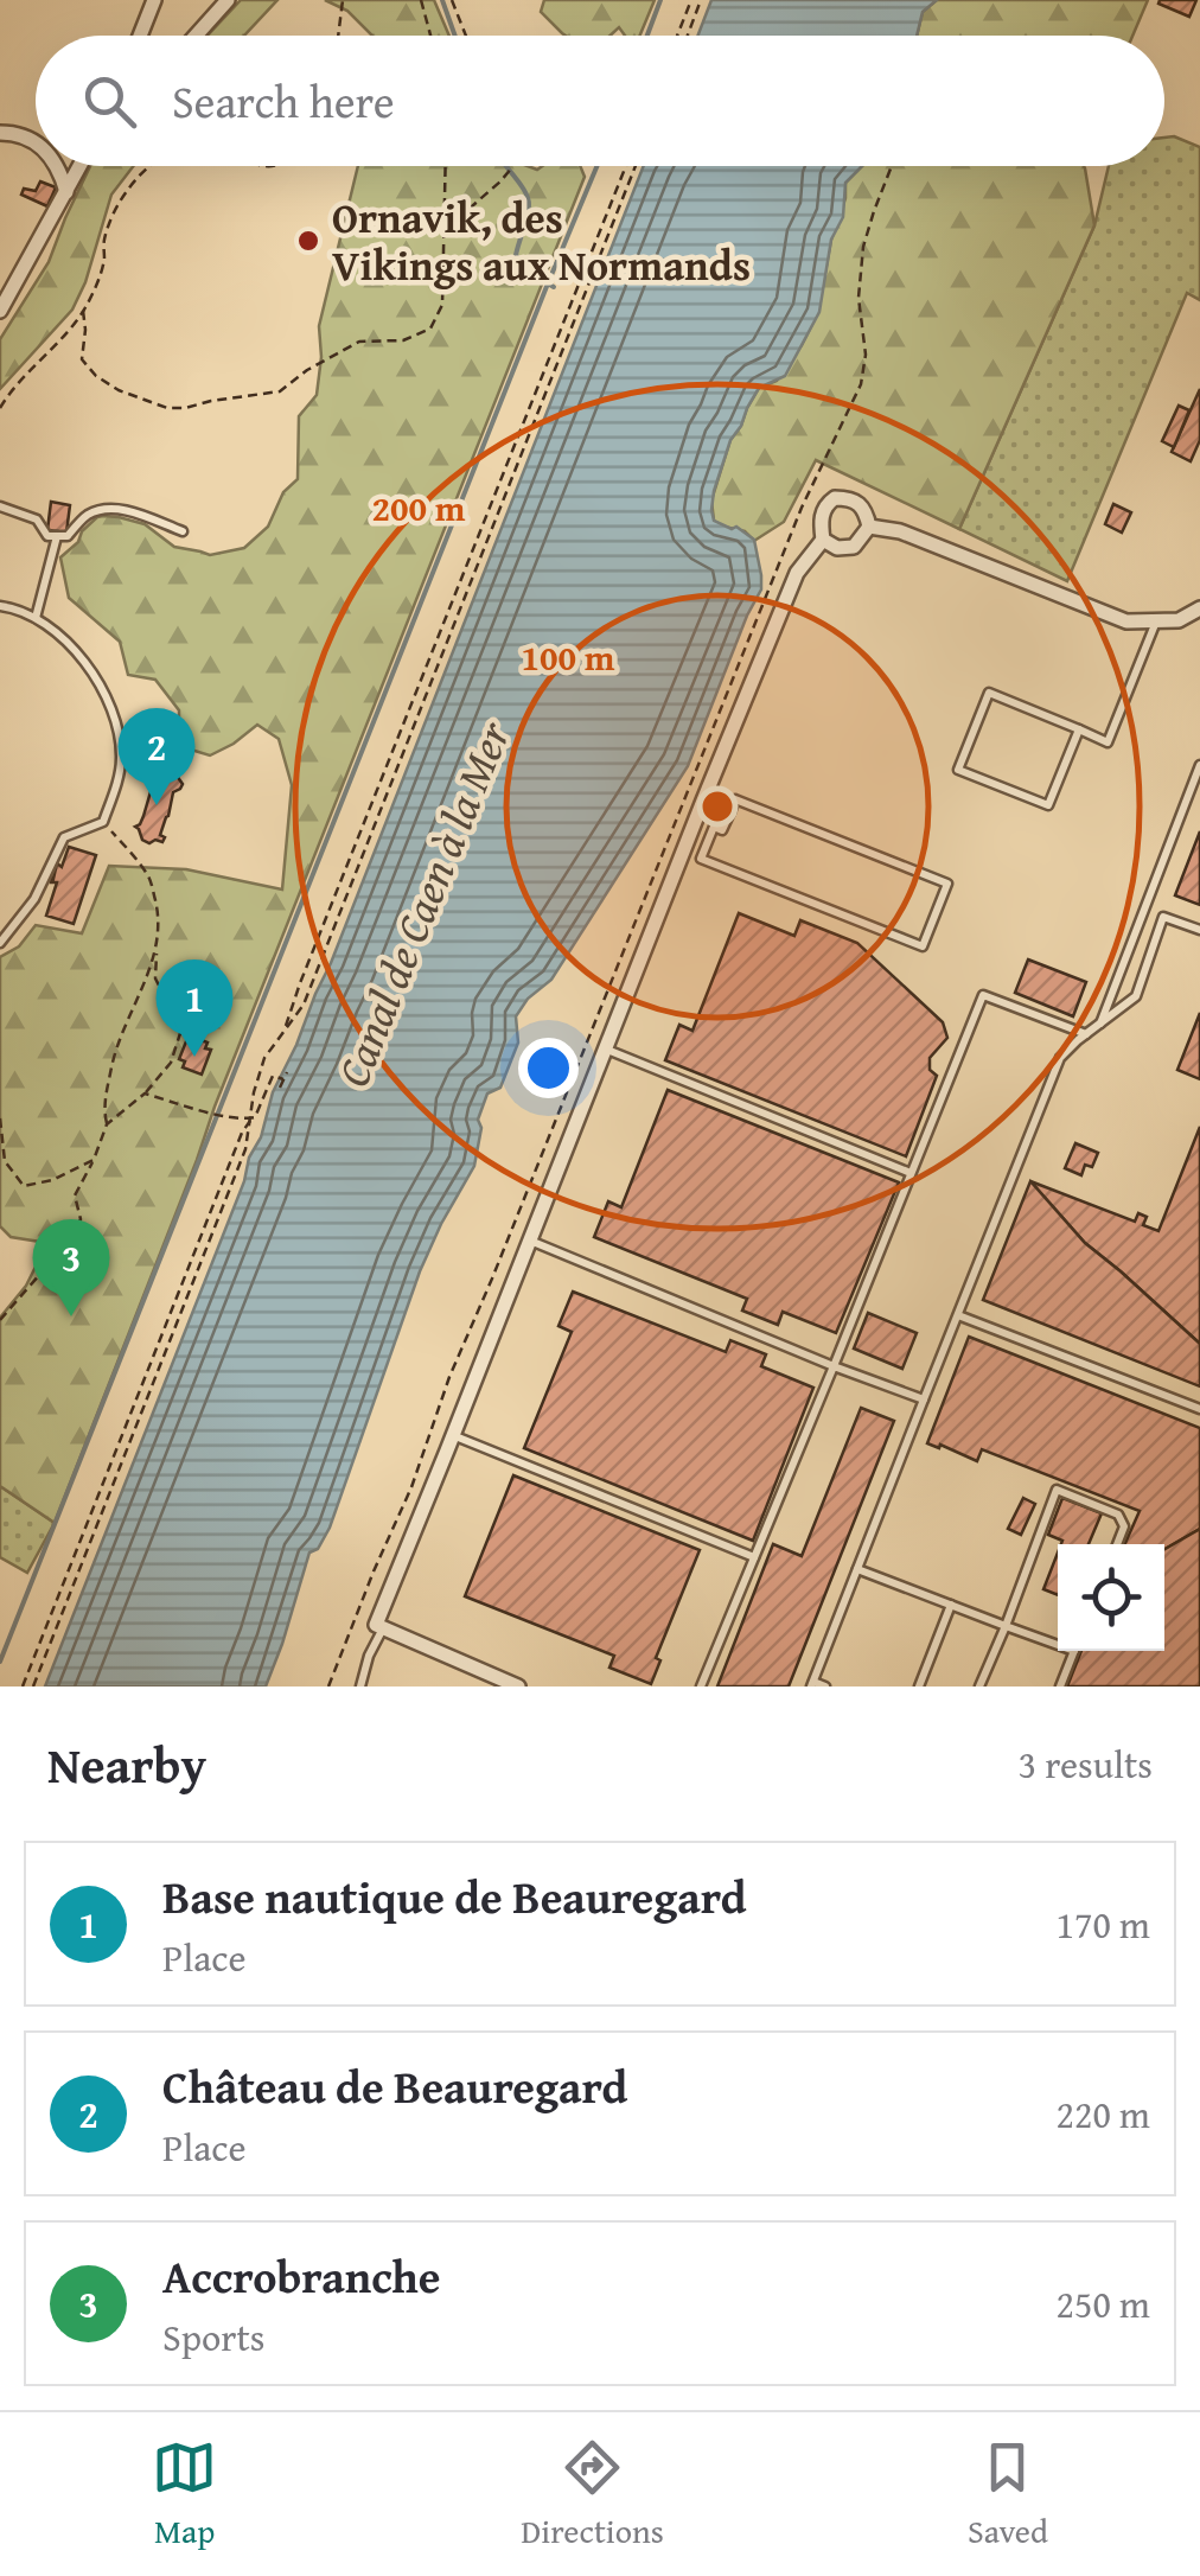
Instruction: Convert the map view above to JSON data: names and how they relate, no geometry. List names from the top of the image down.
{
  "water": ["Canal de Caen à la Mer"],
  "places": ["Ornavik, des Vikings aux Normands"],
  "page": {
    "search": "Search here",
    "pins": ["2", "1", "3"],
    "heading": ["Nearby", "3 results"],
    "list": [
      {
        "mark": "1",
        "name": "Base nautique de Beauregard",
        "note": "Place",
        "value": "170 m"
      },
      {
        "mark": "2",
        "name": "Château de Beauregard",
        "note": "Place",
        "value": "220 m"
      },
      {
        "mark": "3",
        "name": "Accrobranche",
        "note": "Sports",
        "value": "250 m"
      }
    ],
    "nav": ["Map", "Directions", "Saved"]
  },
  "rings": ["200 m", "100 m"]
}
